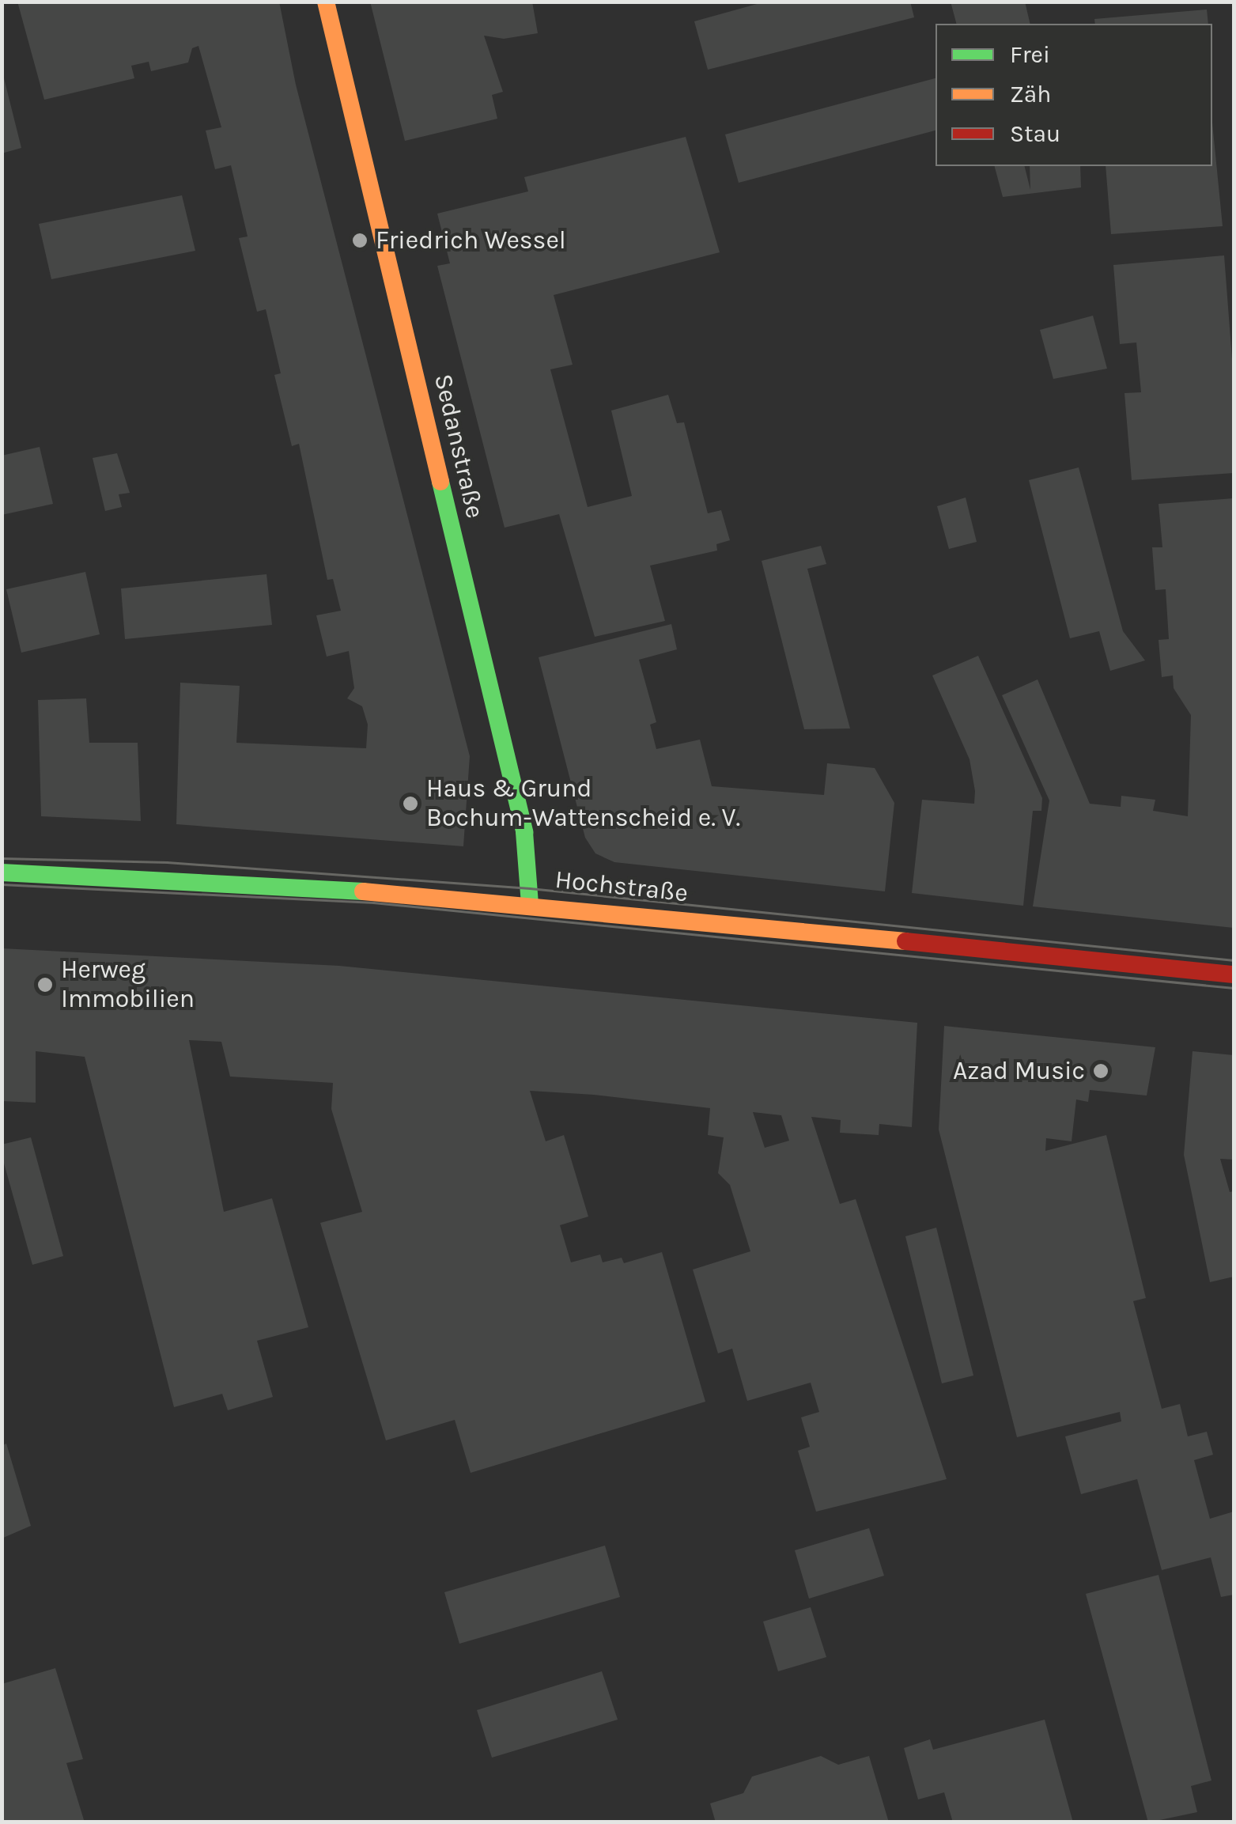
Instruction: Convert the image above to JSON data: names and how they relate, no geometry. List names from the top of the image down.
{
  "streets": {
    "street": ["Sedanstraße", "Hochstraße"]
  },
  "crossings": [
    ["Sedanstraße", "Hochstraße"]
  ],
  "places": [
    "Friedrich Wessel",
    "Haus & Grund Bochum-Wattenscheid e. V.",
    "Herweg Immobilien",
    "Azad Music"
  ],
  "legend": ["Frei", "Zäh", "Stau"]
}
